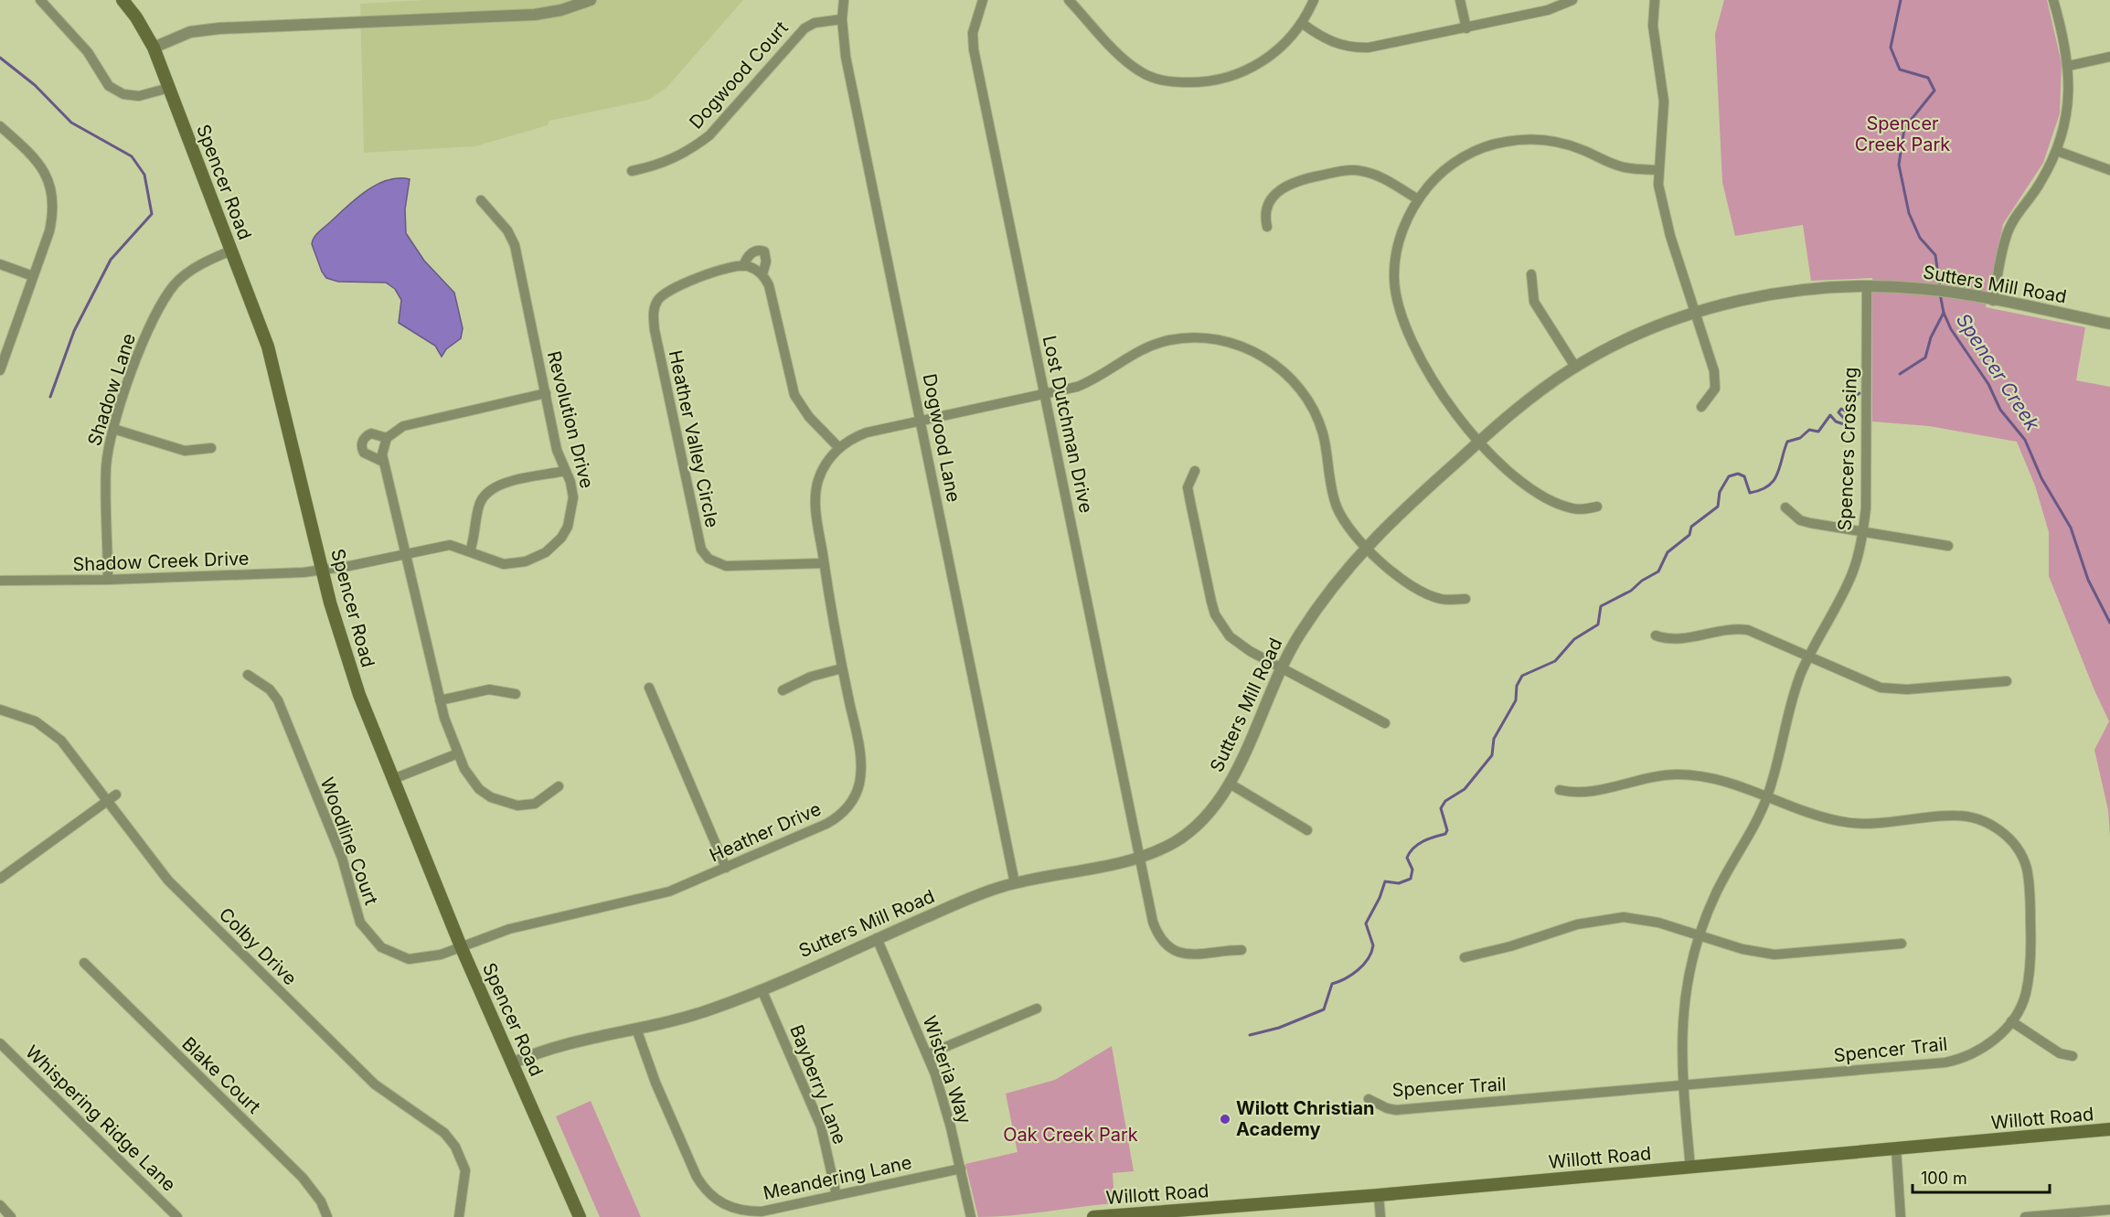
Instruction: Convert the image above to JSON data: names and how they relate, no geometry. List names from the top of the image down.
{
  "streets": {
    "main road": ["Spencer Road", "Willott Road"],
    "street": [
      "Dogwood Court",
      "Sutters Mill Road",
      "Shadow Lane",
      "Revolution Drive",
      "Lost Dutchman Drive",
      "Dogwood Lane",
      "Heather Valley Circle",
      "Spencers Crossing",
      "Shadow Creek Drive",
      "Heather Drive",
      "Woodline Court",
      "Colby Drive",
      "Spencer Trail",
      "Wisteria Way",
      "Blake Court",
      "Bayberry Lane",
      "Whispering Ridge Lane",
      "Meandering Lane"
    ]
  },
  "crossings": [
    ["Dogwood Court", "Dogwood Lane"],
    ["Spencer Road", "Sutters Mill Road"],
    ["Spencer Road", "Shadow Lane"],
    ["Spencer Road", "Revolution Drive"],
    ["Spencer Road", "Shadow Creek Drive"],
    ["Spencer Road", "Heather Drive"],
    ["Spencer Road", "Woodline Court"],
    ["Sutters Mill Road", "Lost Dutchman Drive"],
    ["Sutters Mill Road", "Dogwood Lane"],
    ["Sutters Mill Road", "Spencers Crossing"],
    ["Sutters Mill Road", "Wisteria Way"],
    ["Sutters Mill Road", "Bayberry Lane"],
    ["Sutters Mill Road", "Meandering Lane"],
    ["Shadow Lane", "Shadow Creek Drive"],
    ["Revolution Drive", "Shadow Creek Drive"],
    ["Heather Valley Circle", "Heather Drive"],
    ["Spencers Crossing", "Spencer Trail"],
    ["Spencers Crossing", "Willott Road"],
    ["Heather Drive", "Woodline Court"],
    ["Wisteria Way", "Meandering Lane"],
    ["Bayberry Lane", "Meandering Lane"]
  ],
  "water": ["Spencer Creek"],
  "parks": ["Spencer Creek Park", "Oak Creek Park"],
  "places": ["Wilott Christian Academy"],
  "scale_bar": "100 m"
}
